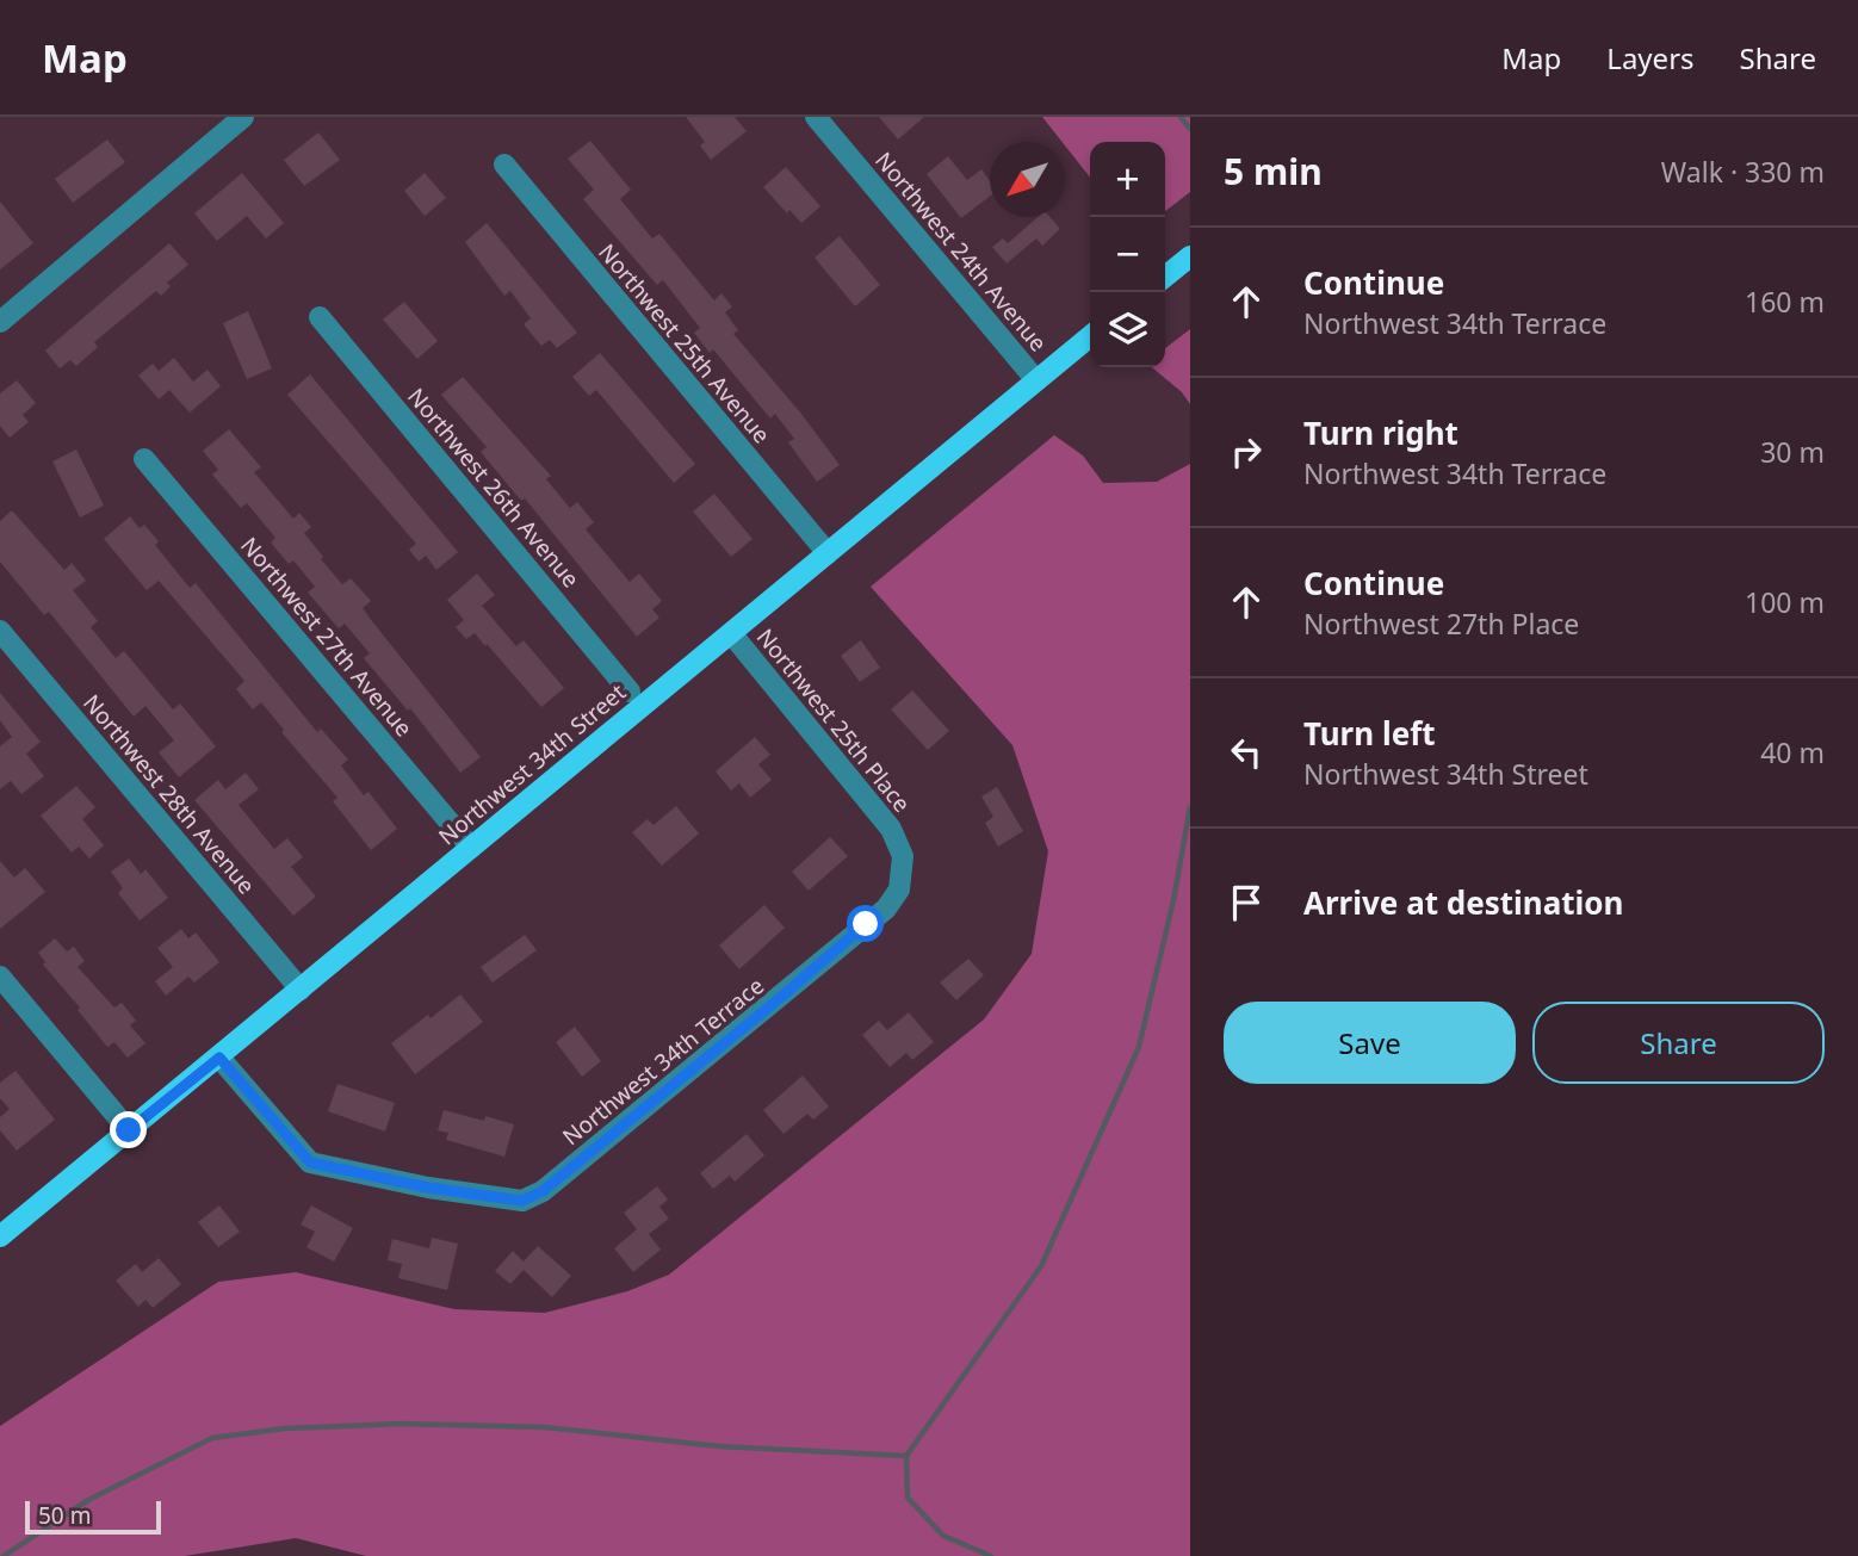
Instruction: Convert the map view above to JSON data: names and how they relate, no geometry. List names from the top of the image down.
{
  "streets": {
    "main road": ["Northwest 34th Street"],
    "street": [
      "Northwest 24th Avenue",
      "Northwest 25th Avenue",
      "Northwest 26th Avenue",
      "Northwest 27th Avenue",
      "Northwest 25th Place",
      "Northwest 28th Avenue",
      "Northwest 34th Terrace"
    ]
  },
  "crossings": [
    ["Northwest 24th Avenue", "Northwest 34th Street"],
    ["Northwest 25th Avenue", "Northwest 34th Street"],
    ["Northwest 27th Avenue", "Northwest 34th Street"],
    ["Northwest 25th Place", "Northwest 34th Street"],
    ["Northwest 25th Place", "Northwest 34th Terrace"],
    ["Northwest 34th Street", "Northwest 28th Avenue"],
    ["Northwest 34th Street", "Northwest 34th Terrace"]
  ],
  "scale_bar": "50 m",
  "north": "bottom left",
  "page": {
    "header": "Map",
    "nav": ["Map", "Layers", "Share"],
    "heading": ["5 min", "Walk · 330 m"],
    "map_buttons": ["+", "−"],
    "list": [
      ["Continue", "Northwest 34th Terrace", "160 m"],
      ["Turn right", "Northwest 34th Terrace", "30 m"],
      ["Continue", "Northwest 27th Place", "100 m"],
      ["Turn left", "Northwest 34th Street", "40 m"],
      "Arrive at destination"
    ],
    "buttons": ["Save", "Share"],
    "scale": "50 m"
  }
}
